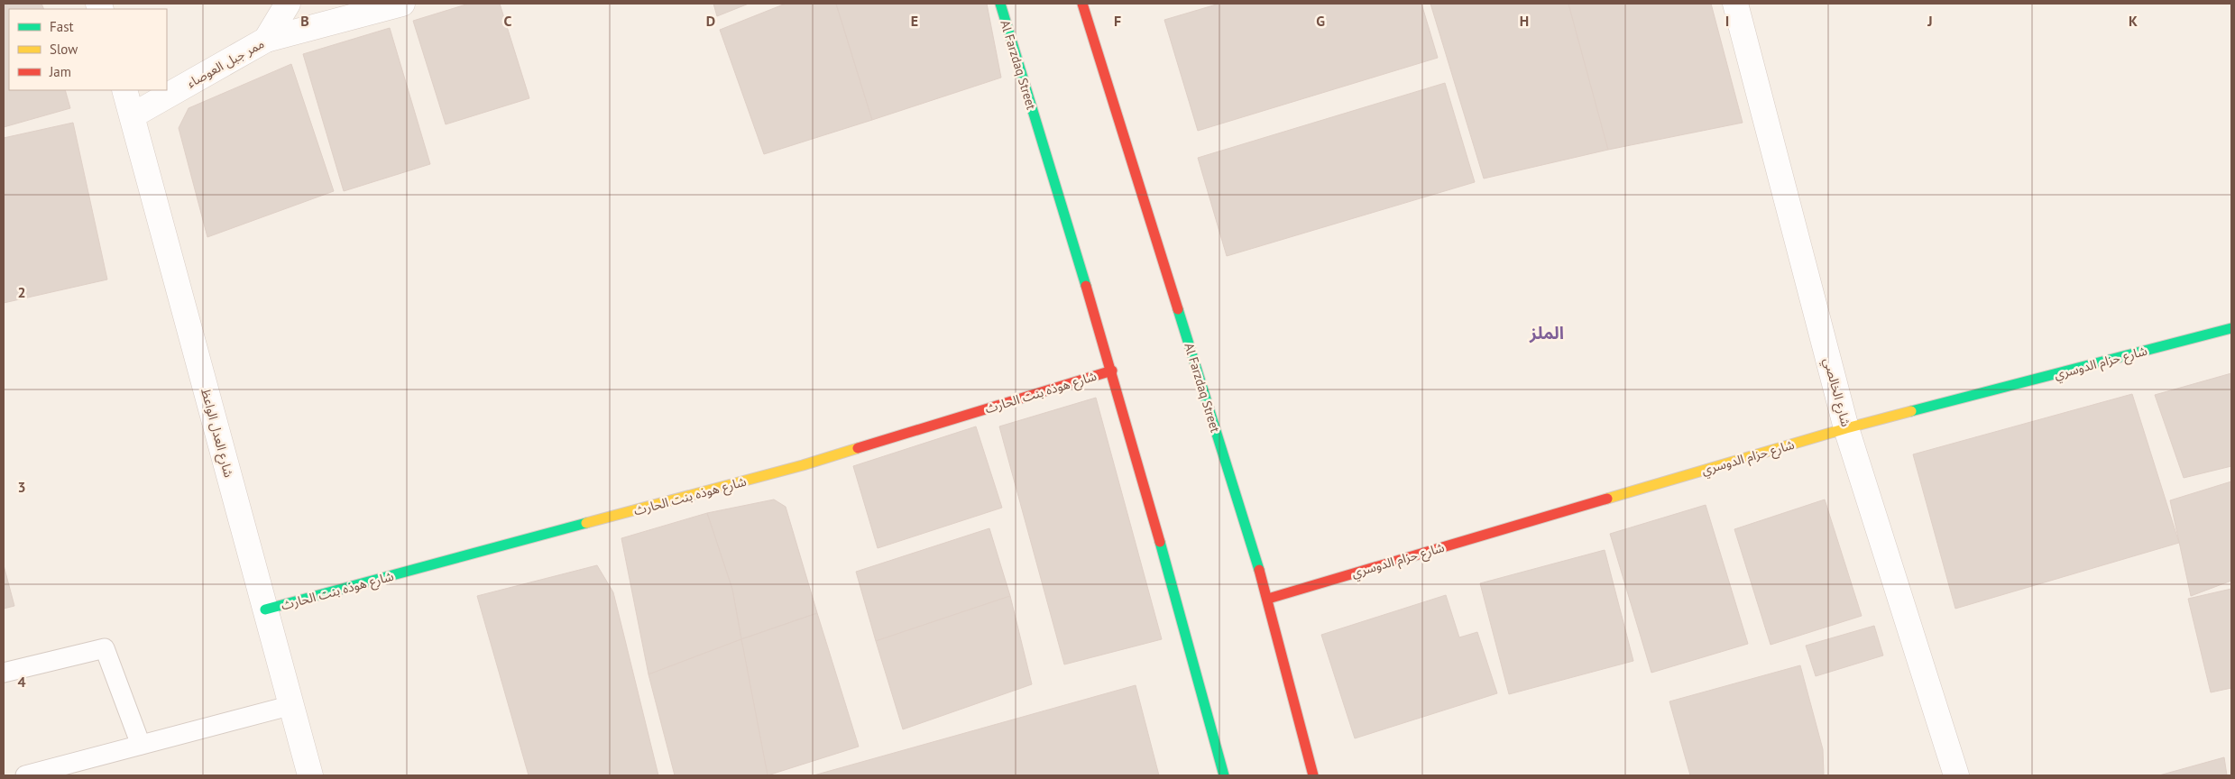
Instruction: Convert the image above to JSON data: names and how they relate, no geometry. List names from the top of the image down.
{
  "streets": {
    "street": [
      "ممر جبل العوصاء",
      "Al Farzdaq Street",
      "شارع حزام الدوسري",
      "شارع هوذه بنت الحارث",
      "شارع الخالصي",
      "شارع العدل الواعظ"
    ]
  },
  "crossings": [
    ["ممر جبل العوصاء", "شارع العدل الواعظ"],
    ["Al Farzdaq Street", "شارع حزام الدوسري"],
    ["Al Farzdaq Street", "شارع هوذه بنت الحارث"],
    ["شارع حزام الدوسري", "شارع الخالصي"],
    ["شارع هوذه بنت الحارث", "شارع العدل الواعظ"]
  ],
  "districts": ["الملز"],
  "legend": ["Fast", "Slow", "Jam"],
  "grid": {
    "columns": [
      "B",
      "C",
      "D",
      "E",
      "F",
      "G",
      "H",
      "I",
      "J",
      "K"
    ],
    "rows": ["2", "3", "4"]
  }
}
